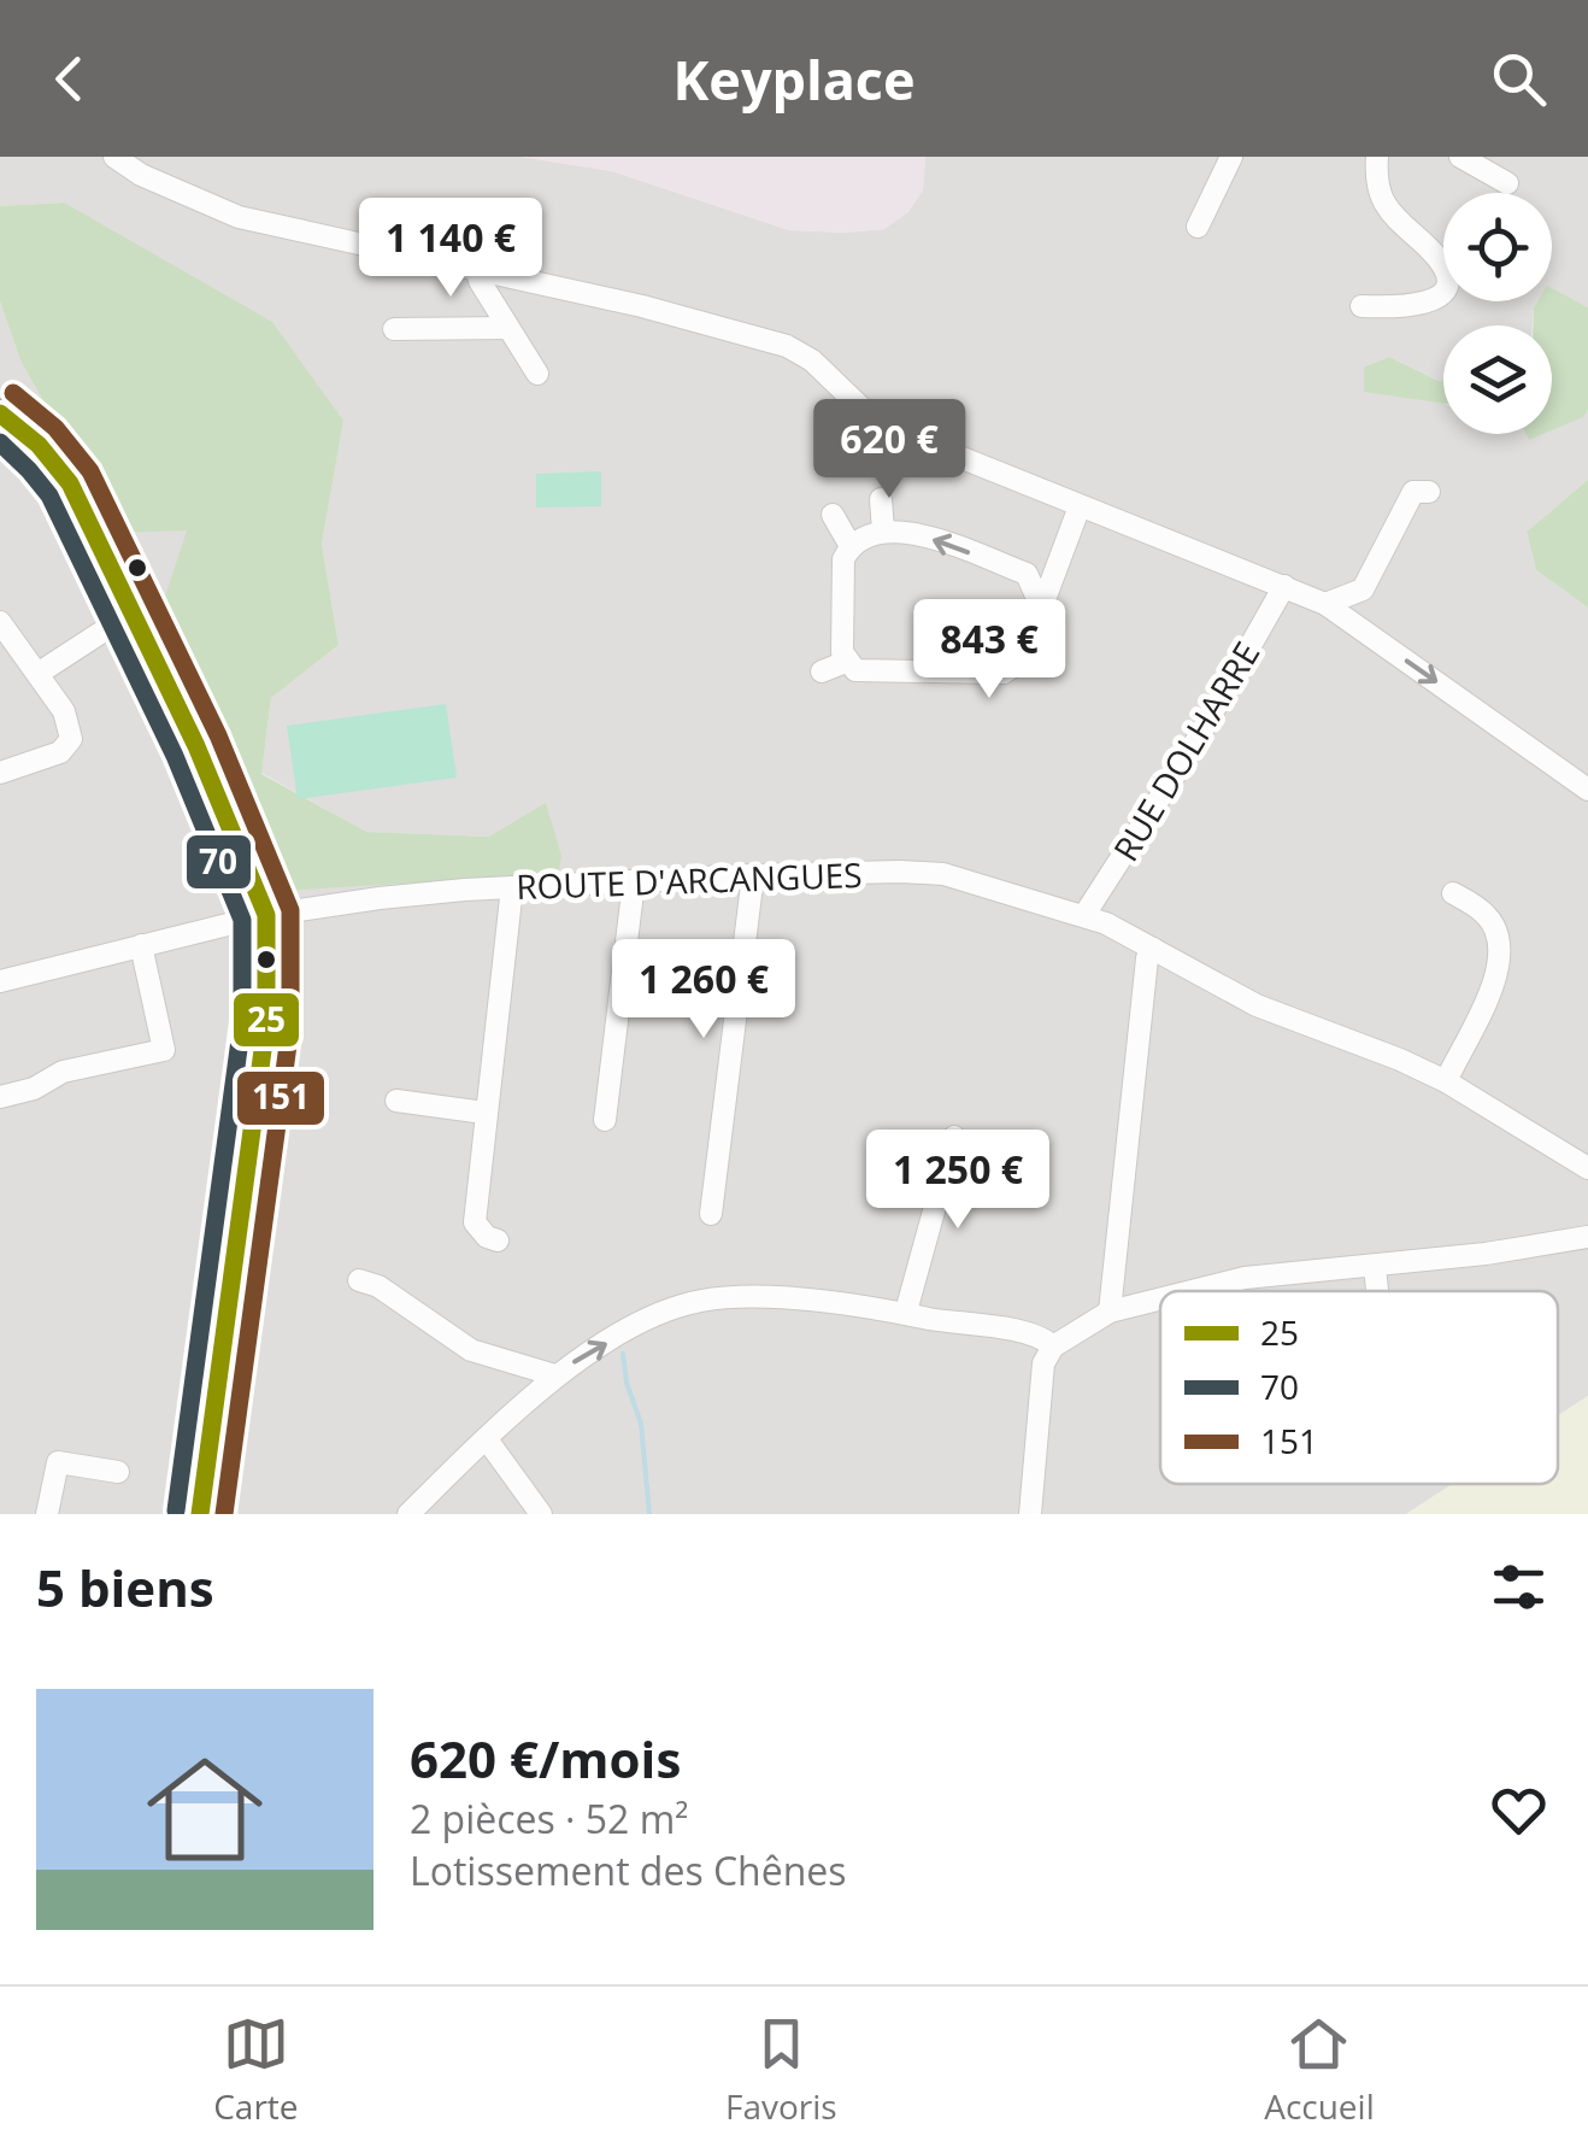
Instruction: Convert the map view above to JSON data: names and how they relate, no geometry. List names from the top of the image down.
{
  "streets": {
    "street": ["RUE DOLHARRE", "ROUTE D'ARCANGUES"]
  },
  "crossings": [
    ["RUE DOLHARRE", "ROUTE D'ARCANGUES"]
  ],
  "lines": ["transit line 151", "transit line 25", "transit line 70"],
  "legend": ["25", "70", "151"],
  "page": {
    "header": "Keyplace",
    "price": [
      "1 140 €",
      "620 €",
      "843 €",
      "1 260 €",
      "1 250 €"
    ],
    "heading": "5 biens",
    "list": [
      {
        "name": "620 €/mois",
        "note": "2 pièces · 52 m² · Lotissement des Chênes"
      }
    ],
    "tabs": ["Carte", "Favoris", "Accueil"]
  }
}
